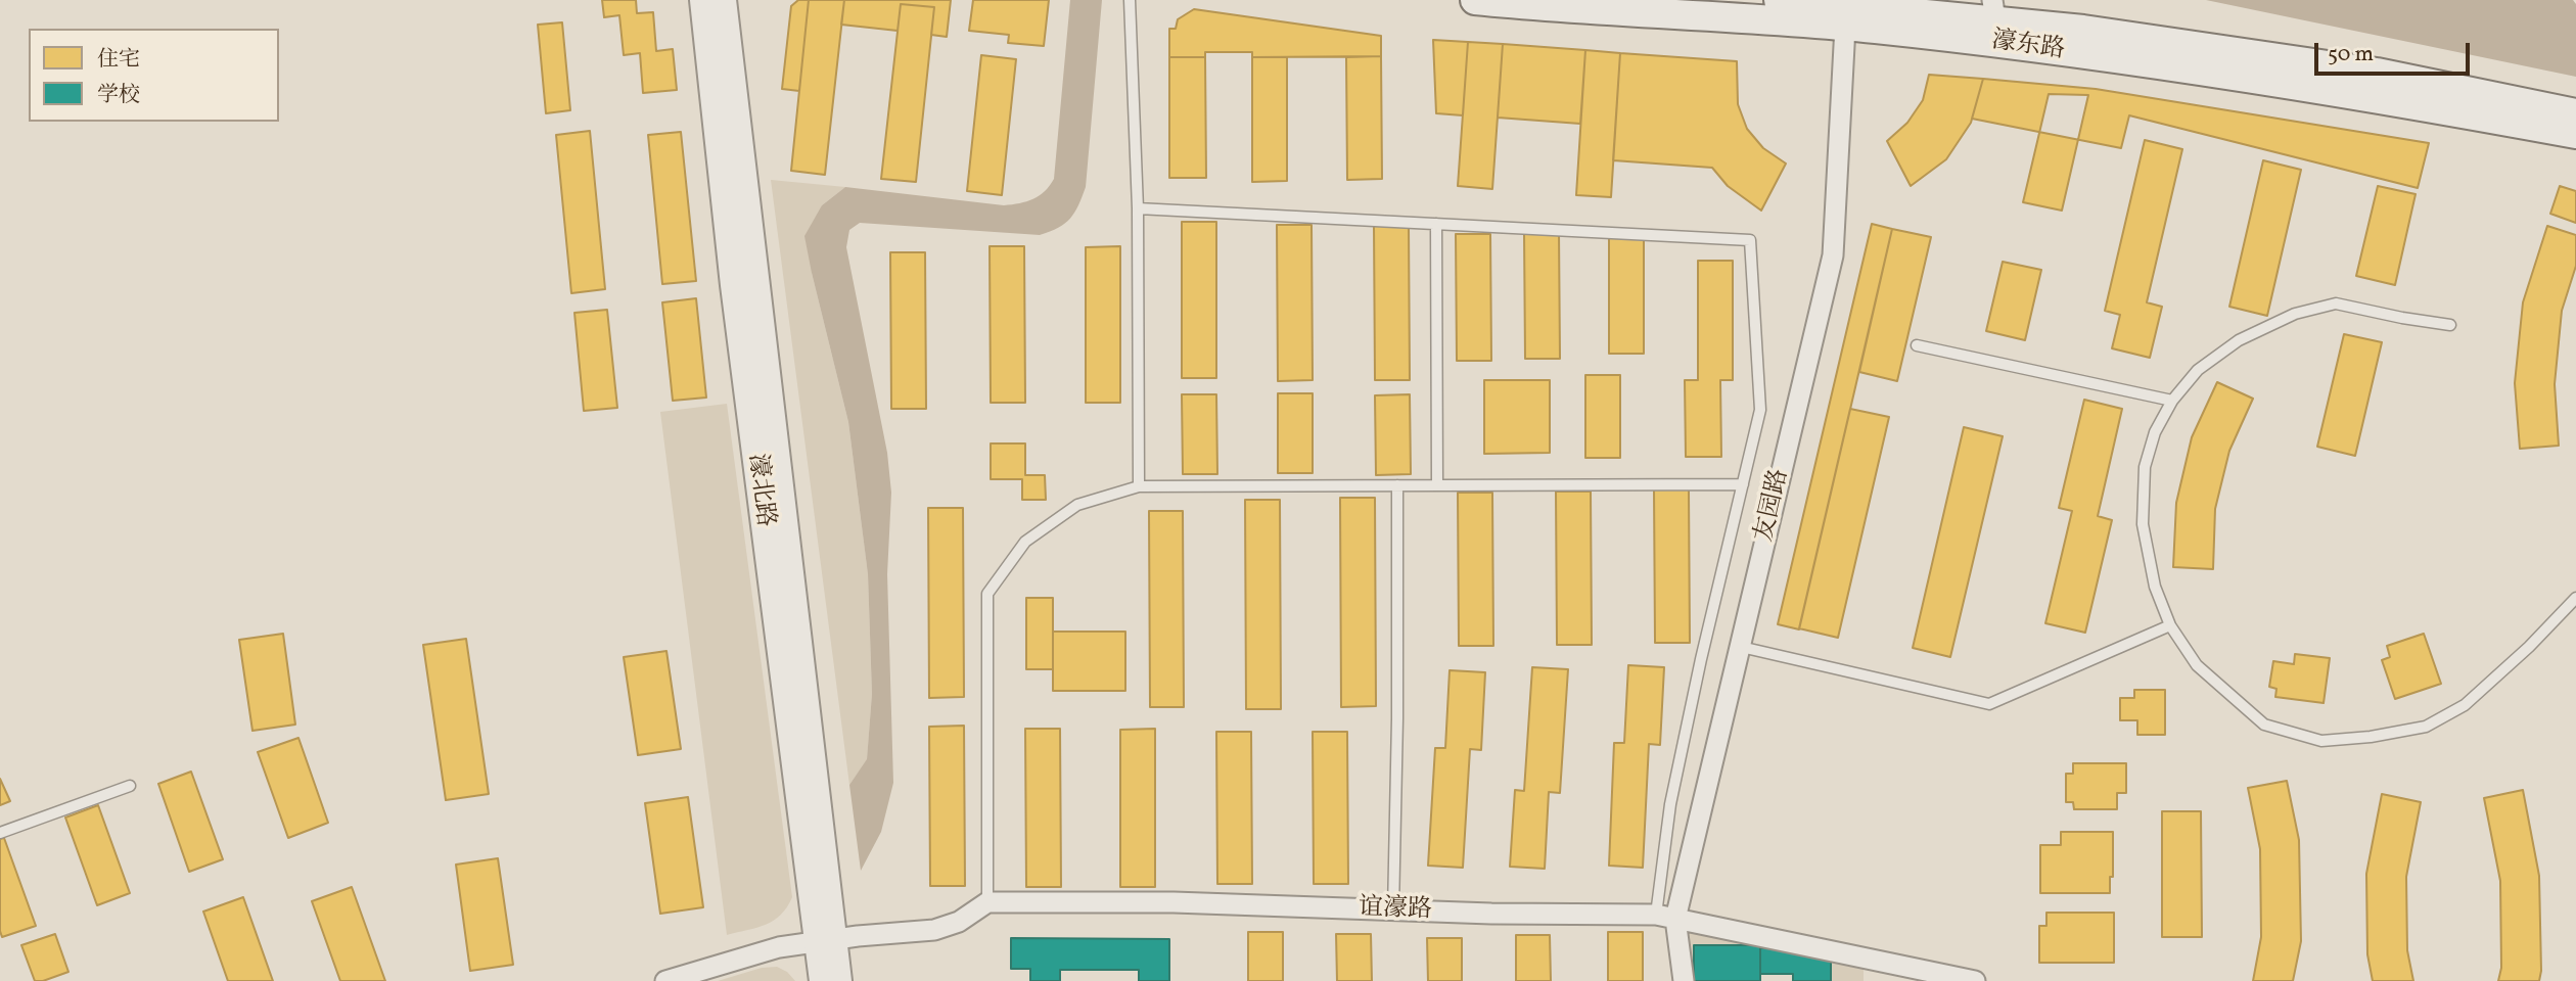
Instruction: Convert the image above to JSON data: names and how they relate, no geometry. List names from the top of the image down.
{
  "streets": {
    "main road": ["濠东路"],
    "street": ["濠北路", "友园路", "谊濠路"]
  },
  "crossings": [
    ["濠东路", "友园路"],
    ["友园路", "谊濠路"]
  ],
  "legend": ["住宅", "学校"],
  "scale_bar": "50 m"
}
